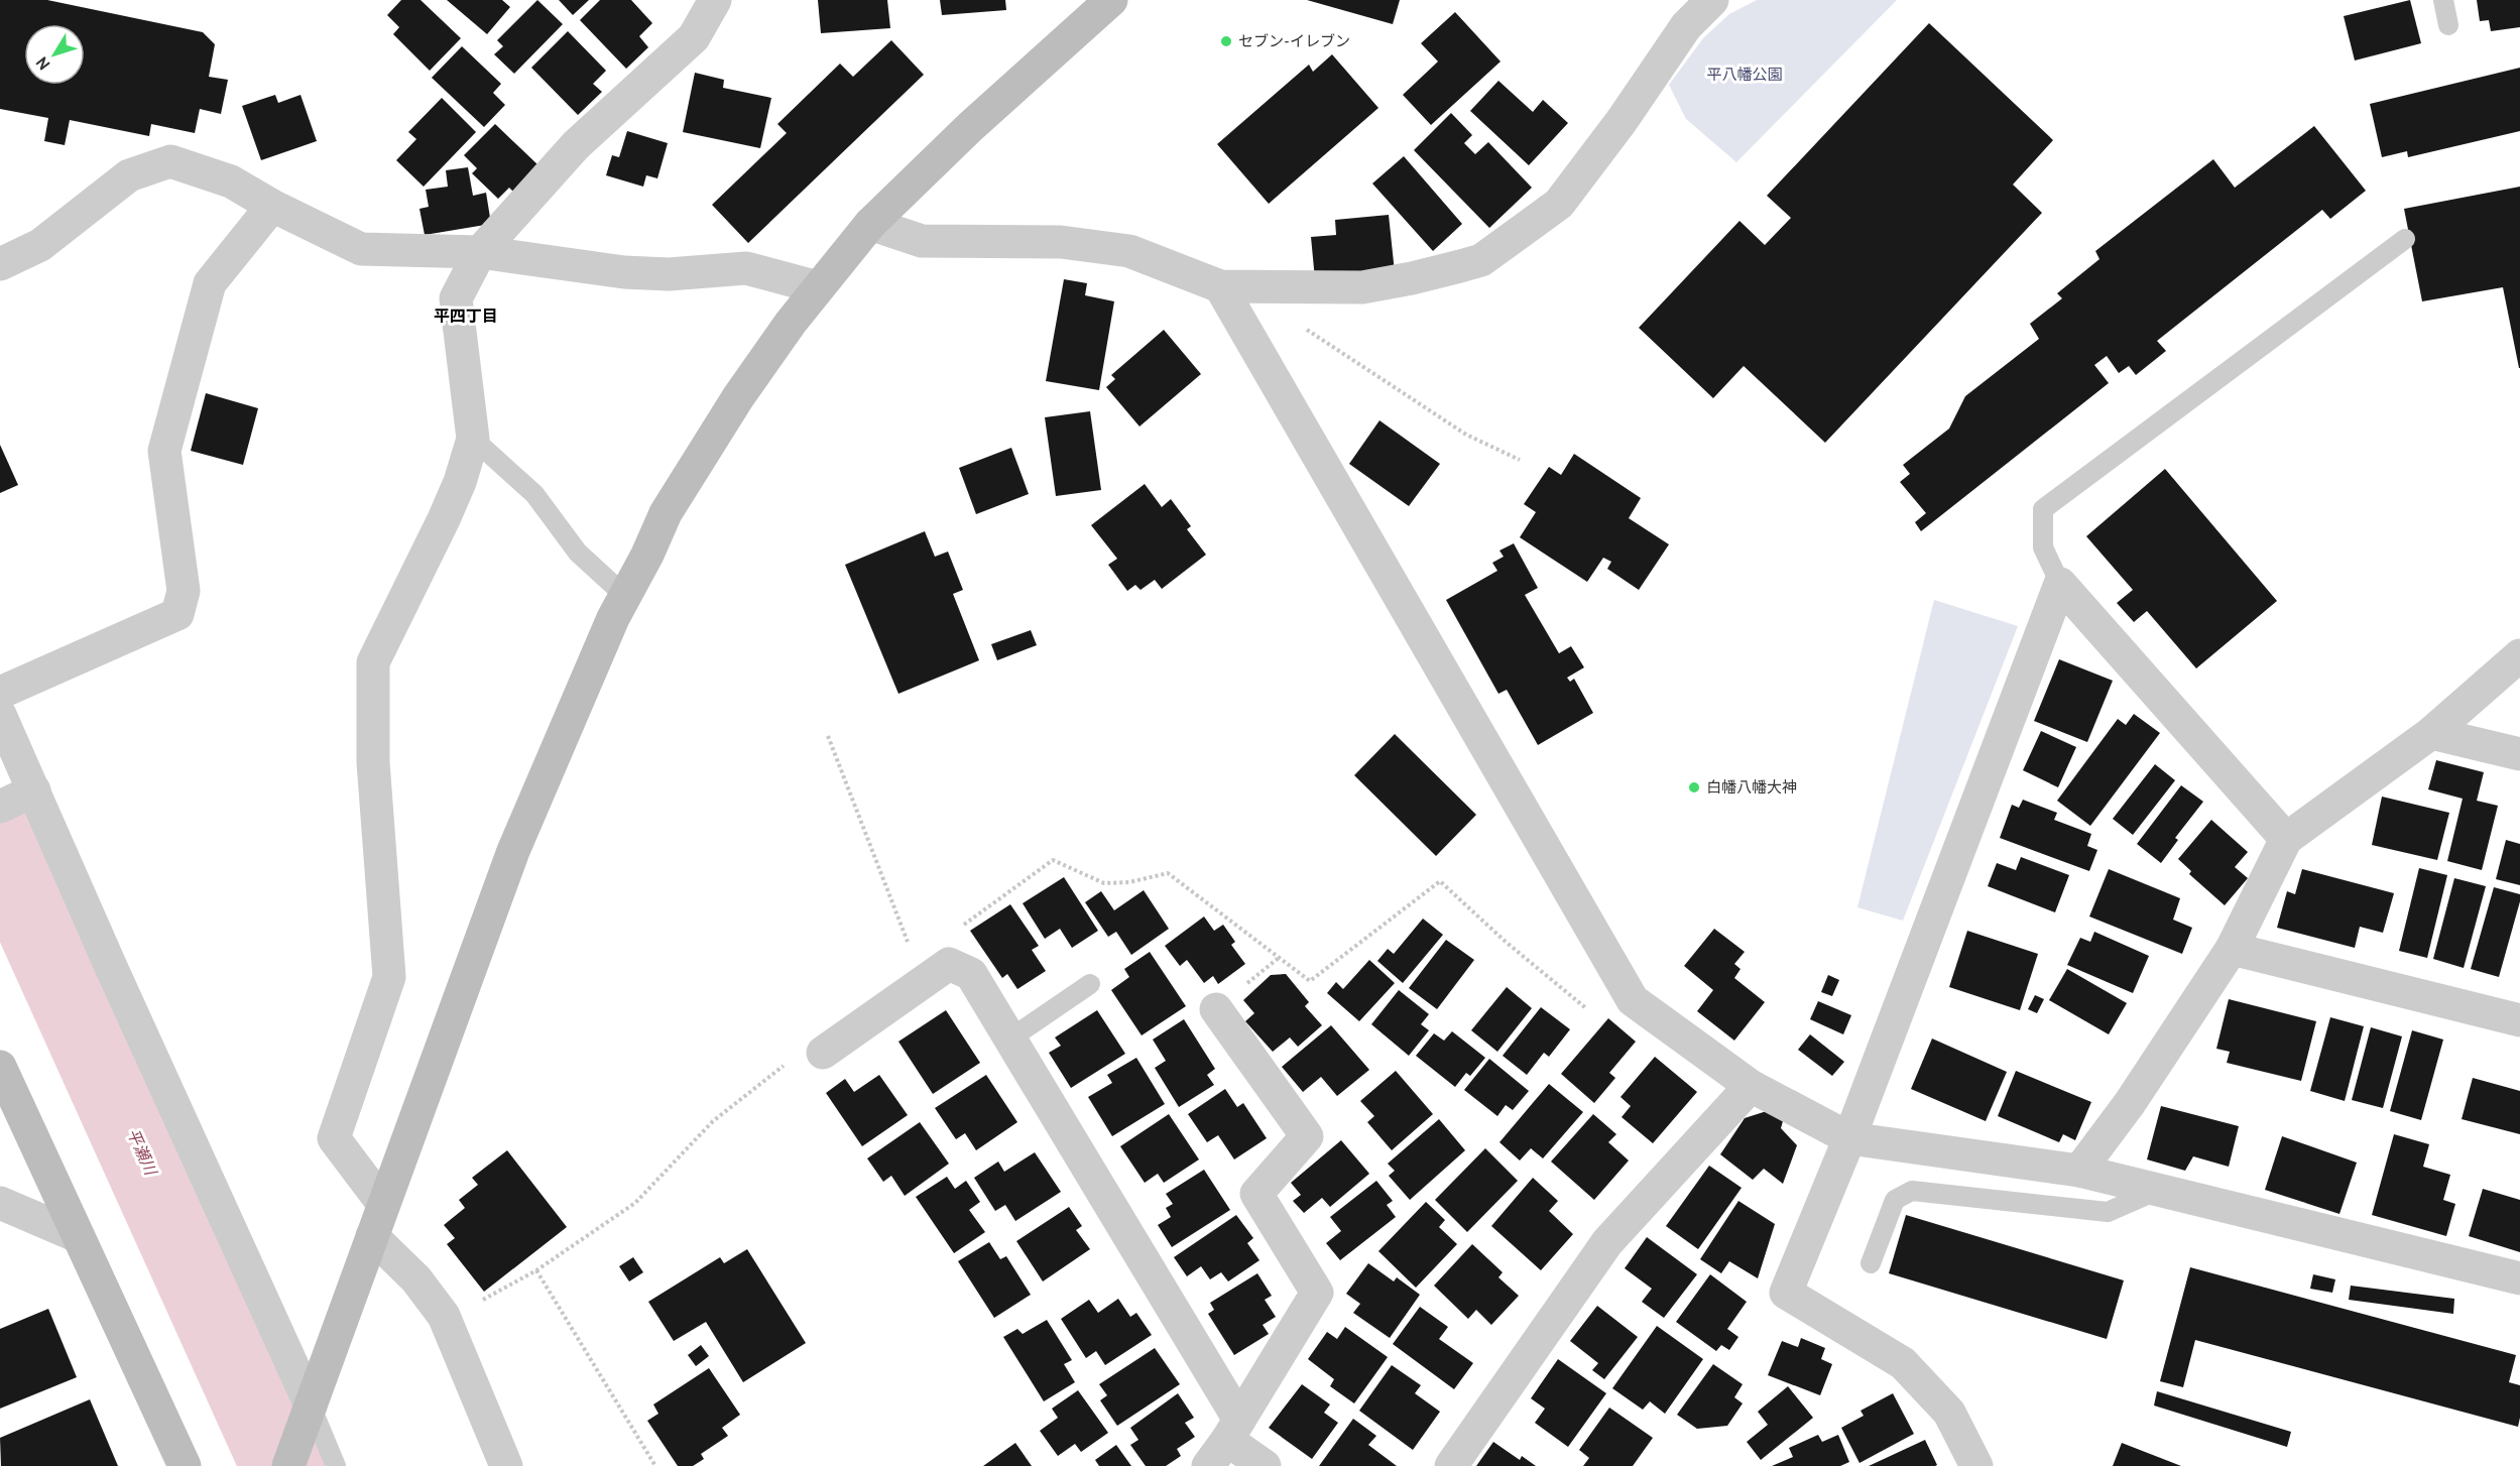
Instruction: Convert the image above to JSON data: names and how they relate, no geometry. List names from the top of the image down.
{
  "districts": ["平四丁目"],
  "water": ["平瀬川"],
  "parks": ["平八幡公園"],
  "places": ["セブン-イレブン", "白幡八幡大神"],
  "north": "bottom left"
}
